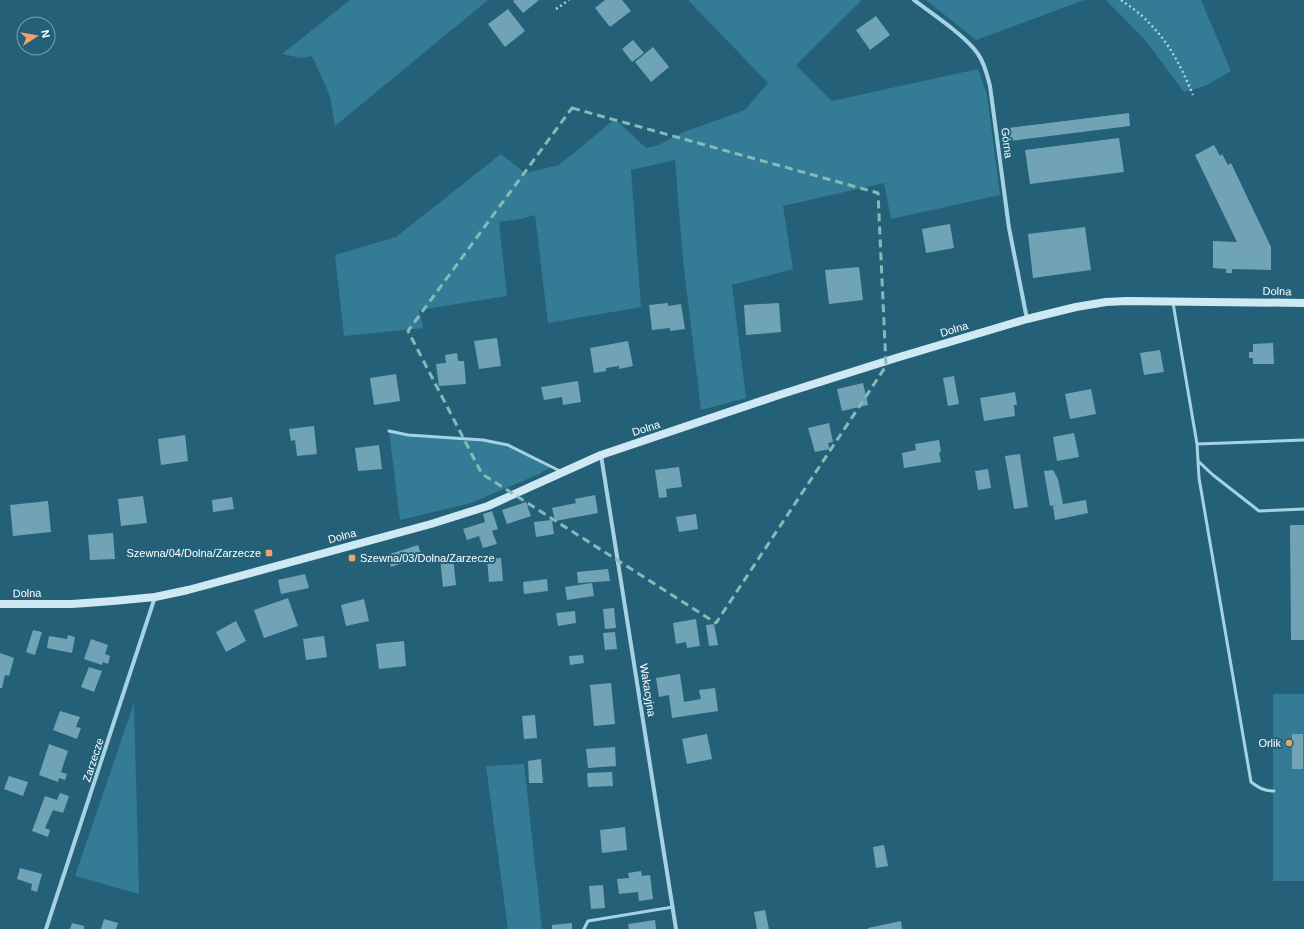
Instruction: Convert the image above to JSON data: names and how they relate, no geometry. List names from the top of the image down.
{
  "streets": {
    "street": [
      "Górna",
      "Dolna",
      "Wakacyjna",
      "Zarzecze"
    ]
  },
  "crossings": [
    ["Górna", "Dolna"],
    ["Dolna", "Wakacyjna"],
    ["Dolna", "Zarzecze"]
  ],
  "places": {
    "transit": ["Szewna/04/Dolna/Zarzecze", "Szewna/03/Dolna/Zarzecze"],
    "other": ["Orlik"]
  },
  "north": "right"
}
